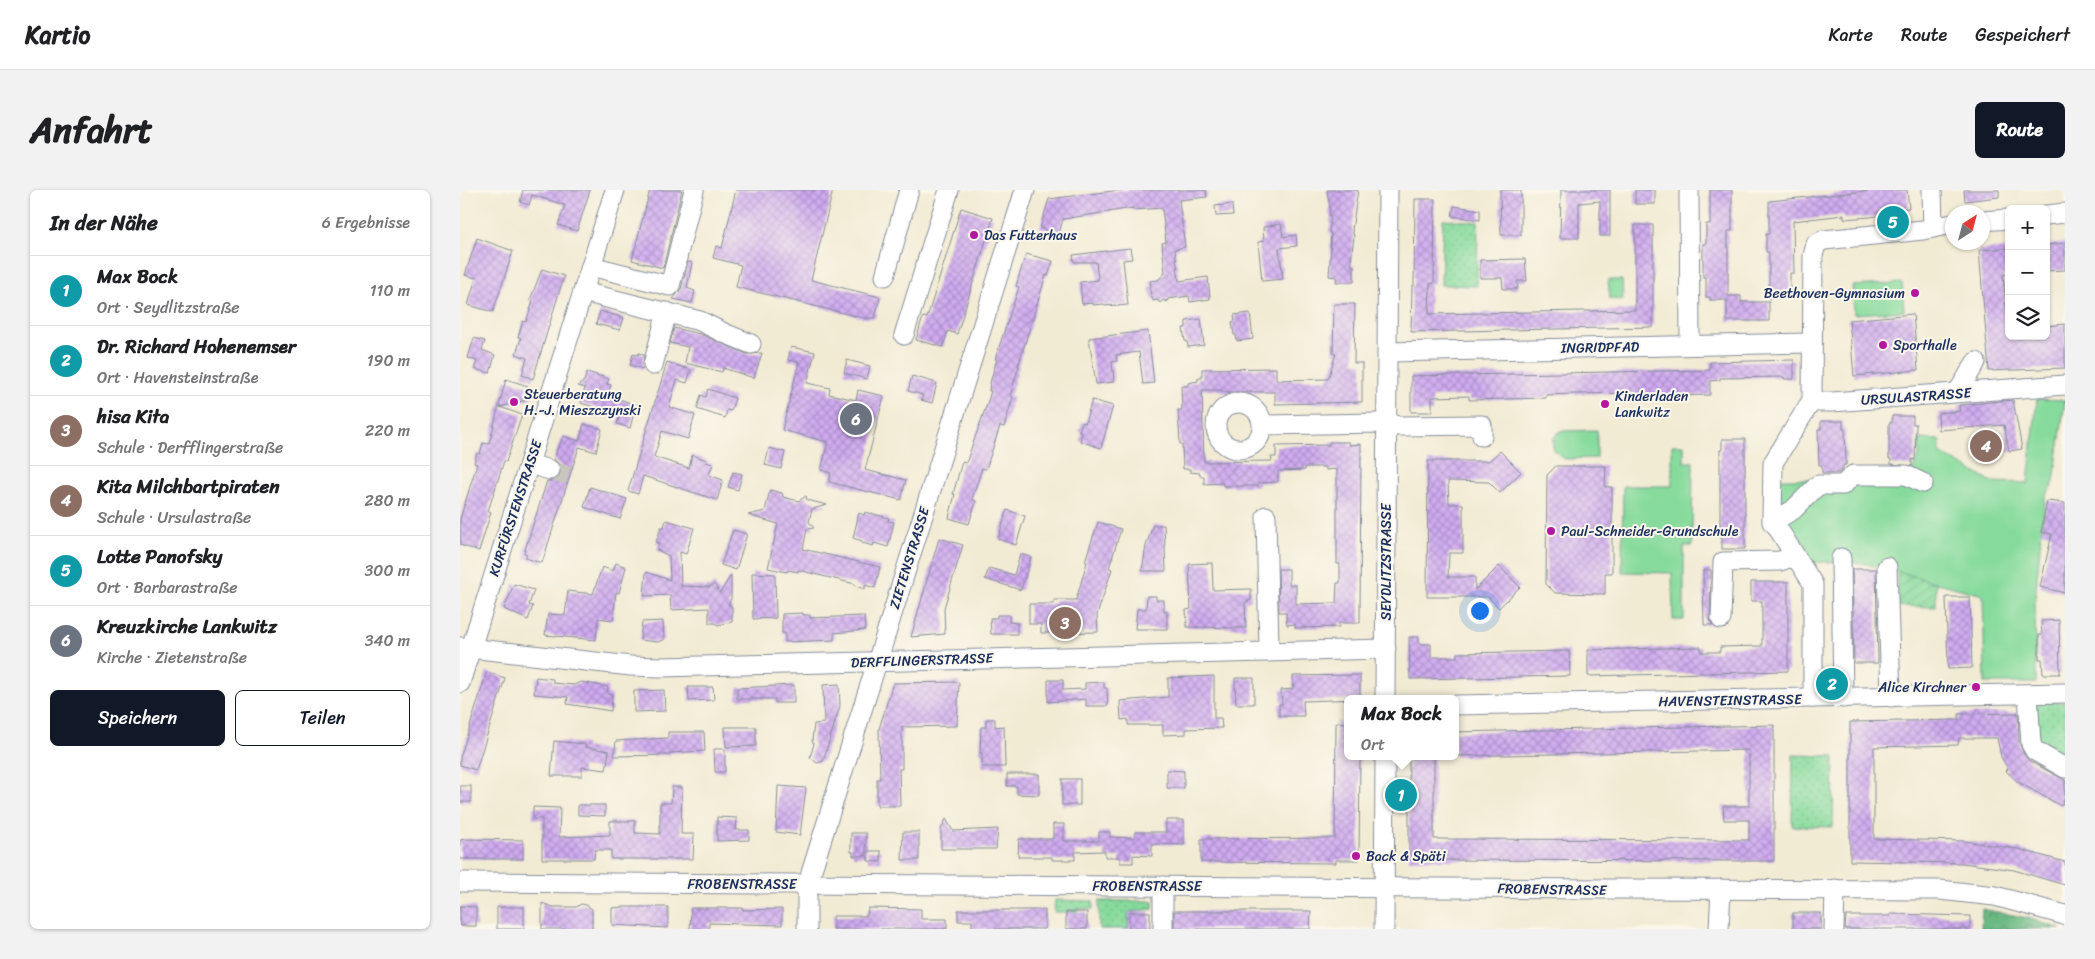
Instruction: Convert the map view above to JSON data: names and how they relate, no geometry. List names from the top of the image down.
{
  "streets": {
    "street": [
      "INGRIDPFAD",
      "URSULASTRASSE",
      "KURFÜRSTENSTRASSE",
      "ZIETENSTRASSE",
      "SEYDLITZSTRASSE",
      "DERFFLINGERSTRASSE",
      "HAVENSTEINSTRASSE",
      "FROBENSTRASSE"
    ]
  },
  "crossings": [
    ["INGRIDPFAD", "SEYDLITZSTRASSE"],
    ["KURFÜRSTENSTRASSE", "DERFFLINGERSTRASSE"],
    ["ZIETENSTRASSE", "DERFFLINGERSTRASSE"],
    ["ZIETENSTRASSE", "FROBENSTRASSE"],
    ["SEYDLITZSTRASSE", "DERFFLINGERSTRASSE"]
  ],
  "places": [
    "Das Futterhaus",
    "Beethoven-Gymnasium",
    "Sporthalle",
    "Steuerberatung H.-J. Mieszczynski",
    "Kinderladen Lankwitz",
    "Paul-Schneider-Grundschule",
    "Alice Kirchner",
    "Back & Späti"
  ],
  "north": "top right",
  "page": {
    "header": "Kartio",
    "nav": ["Karte", "Route", "Gespeichert"],
    "title": "Anfahrt",
    "buttons": [
      "Route",
      ["Speichern", "Teilen"]
    ],
    "heading": ["In der Nähe", "6 Ergebnisse"],
    "pins": [
      "5",
      "6",
      "4",
      "3",
      "2",
      "1"
    ],
    "map_buttons": ["+", "−"],
    "list": [
      {
        "mark": "1",
        "name": "Max Bock",
        "note": "Ort · Seydlitzstraße",
        "value": "110 m"
      },
      {
        "mark": "2",
        "name": "Dr. Richard Hohenemser",
        "note": "Ort · Havensteinstraße",
        "value": "190 m"
      },
      {
        "mark": "3",
        "name": "hisa Kita",
        "note": "Schule · Derfflingerstraße",
        "value": "220 m"
      },
      {
        "mark": "4",
        "name": "Kita Milchbartpiraten",
        "note": "Schule · Ursulastraße",
        "value": "280 m"
      },
      {
        "mark": "5",
        "name": "Lotte Panofsky",
        "note": "Ort · Barbarastraße",
        "value": "300 m"
      },
      {
        "mark": "6",
        "name": "Kreuzkirche Lankwitz",
        "note": "Kirche · Zietenstraße",
        "value": "340 m"
      }
    ],
    "popup": ["Max Bock", "Ort"]
  }
}
